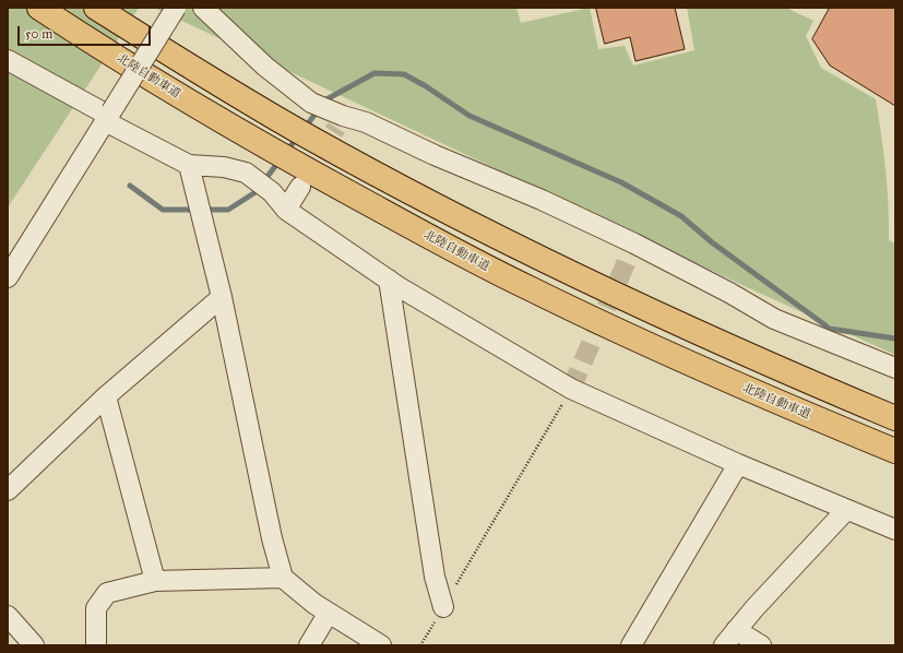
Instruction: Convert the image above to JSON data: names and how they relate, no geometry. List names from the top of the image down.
{
  "streets": {
    "highway": ["北陸自動車道"]
  },
  "scale_bar": "50 m"
}
